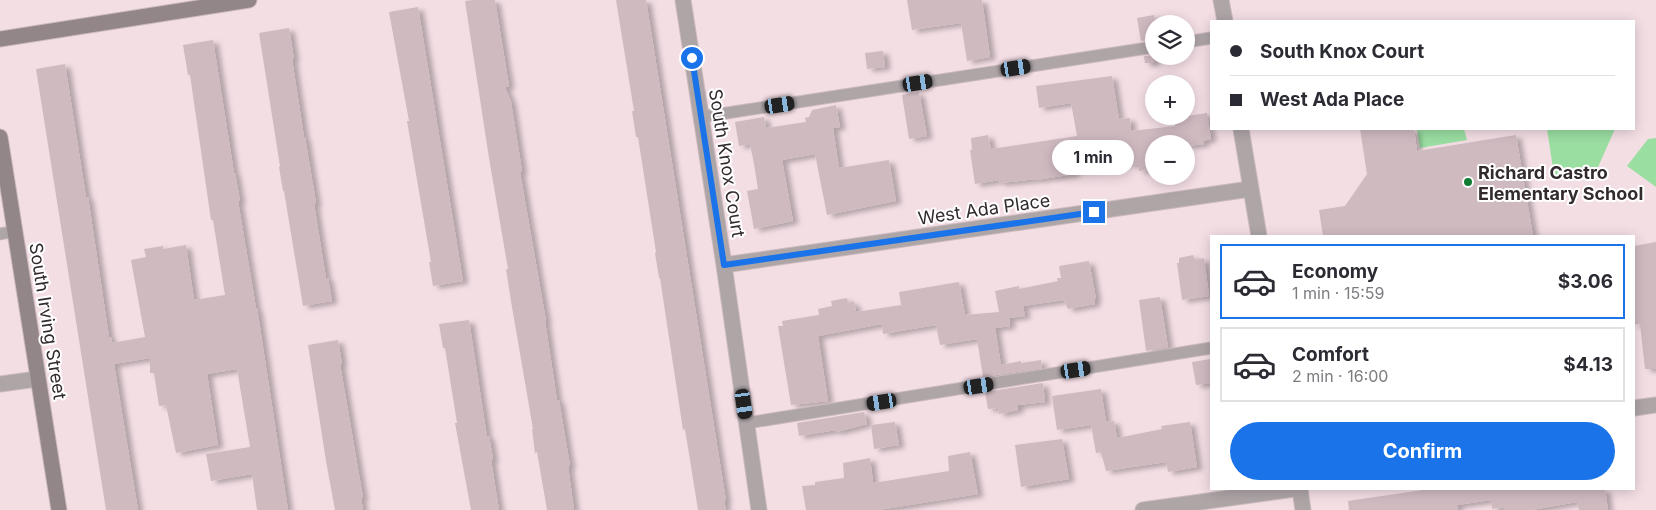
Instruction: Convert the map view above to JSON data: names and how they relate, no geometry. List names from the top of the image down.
{
  "streets": {
    "street": ["South Knox Court", "West Ada Place", "South Irving Street"]
  },
  "crossings": [
    ["South Knox Court", "West Ada Place"]
  ],
  "places": ["Richard Castro Elementary School"],
  "page": {
    "map_buttons": ["+", "−"],
    "banner": ["South Knox Court", "West Ada Place"],
    "bubble": "1 min",
    "list": [
      {
        "name": "Economy",
        "note": "1 min · 15:59",
        "value": "$3.06"
      },
      {
        "name": "Comfort",
        "note": "2 min · 16:00",
        "value": "$4.13"
      }
    ],
    "buttons": "Confirm"
  }
}
